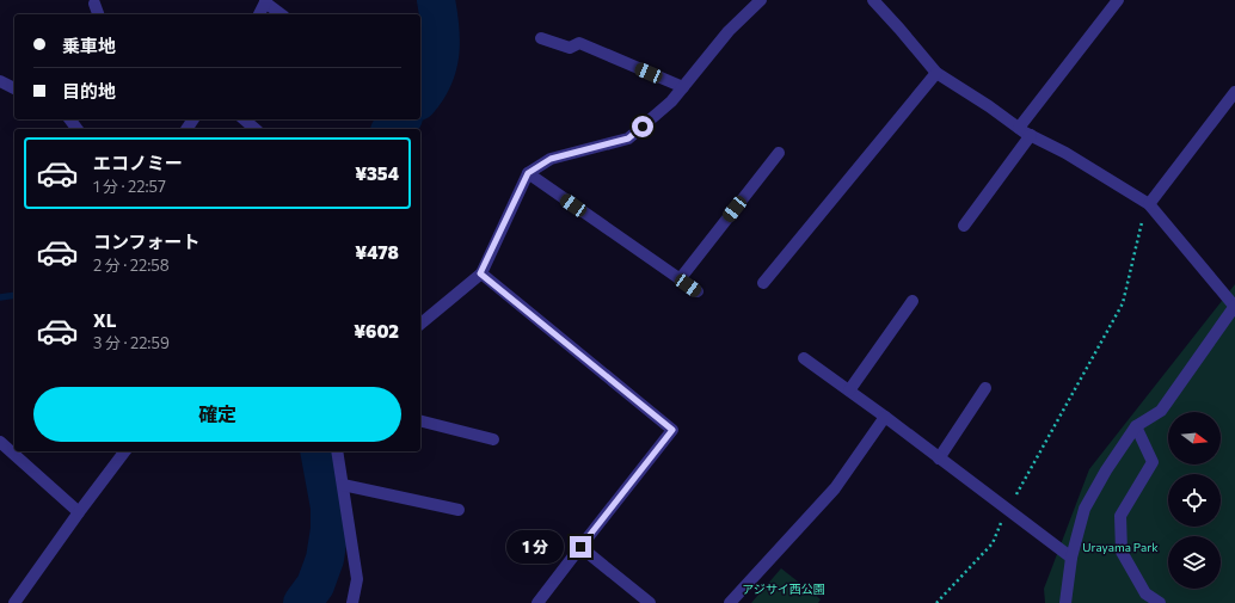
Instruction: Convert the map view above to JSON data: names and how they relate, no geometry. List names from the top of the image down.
{
  "parks": ["Urayama Park", "アジサイ西公園"],
  "north": "right",
  "page": {
    "banner": ["乗車地", "目的地"],
    "list": [
      {
        "name": "エコノミー",
        "note": "1 分 · 22:57",
        "value": "¥354"
      },
      {
        "name": "コンフォート",
        "note": "2 分 · 22:58",
        "value": "¥478"
      },
      {
        "name": "XL",
        "note": "3 分 · 22:59",
        "value": "¥602"
      }
    ],
    "buttons": "確定",
    "bubble": "1 分"
  }
}
